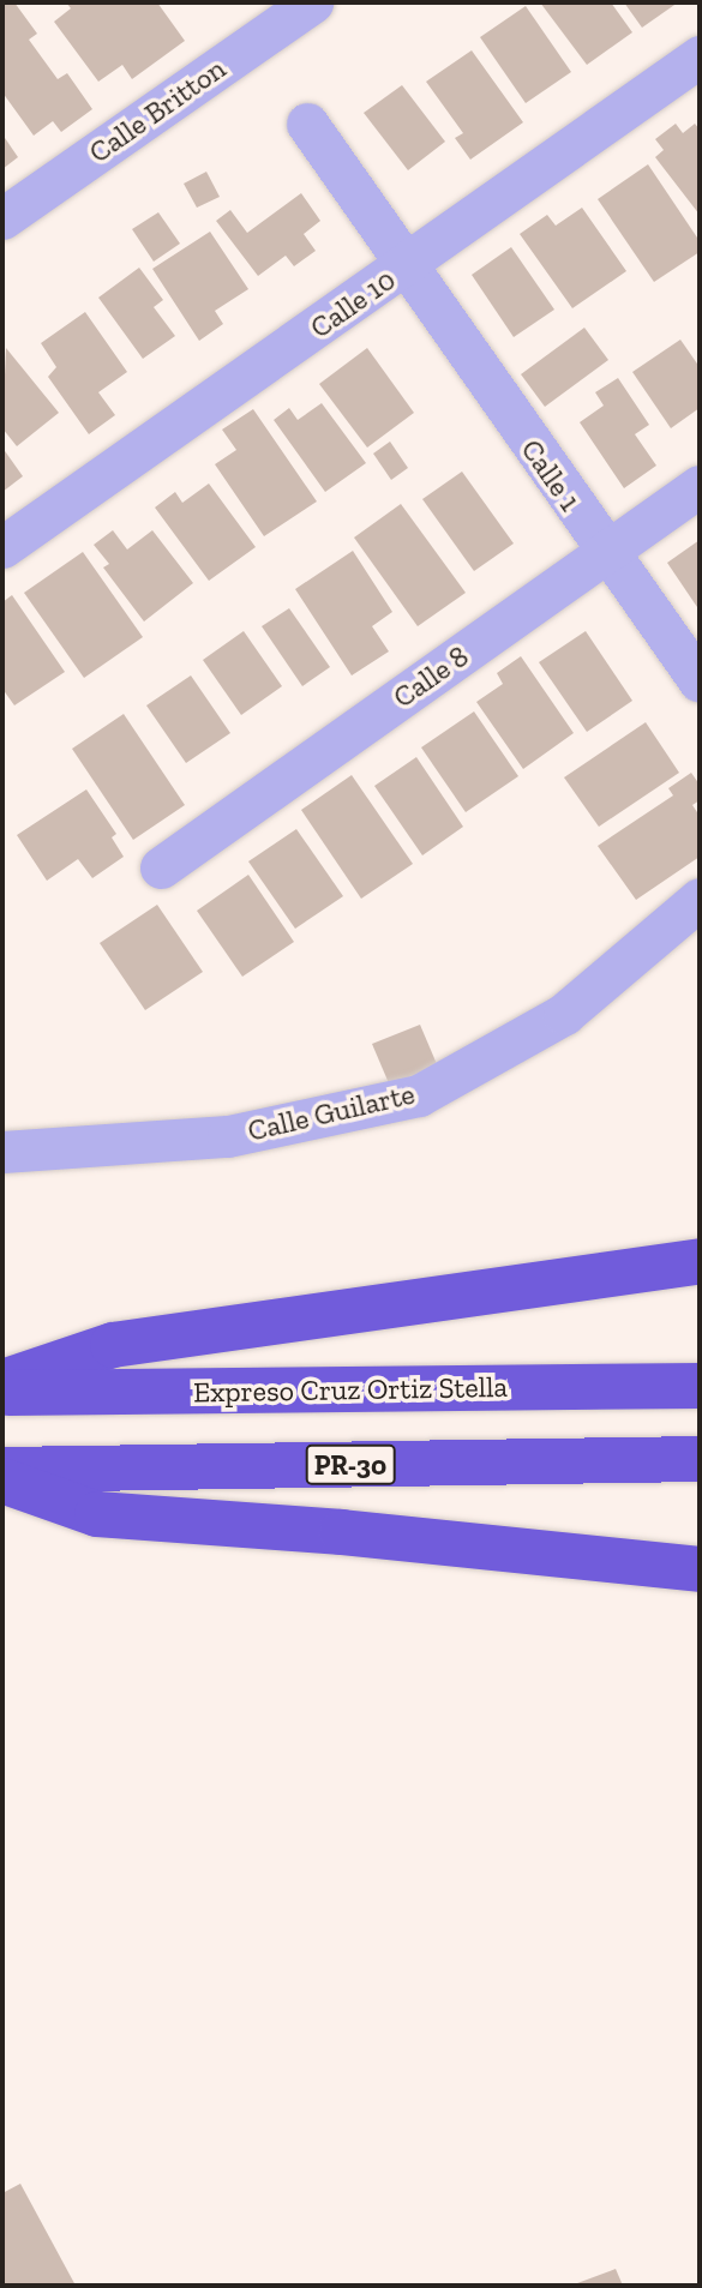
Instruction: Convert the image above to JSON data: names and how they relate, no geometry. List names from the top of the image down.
{
  "streets": {
    "highway": ["Expreso Cruz Ortiz Stella", "PR-30"],
    "street": [
      "Calle Britton",
      "Calle 10",
      "Calle 1",
      "Calle 8",
      "Calle Guilarte"
    ]
  },
  "crossings": [
    ["Calle 10", "Calle 1"],
    ["Calle 1", "Calle 8"]
  ]
}
